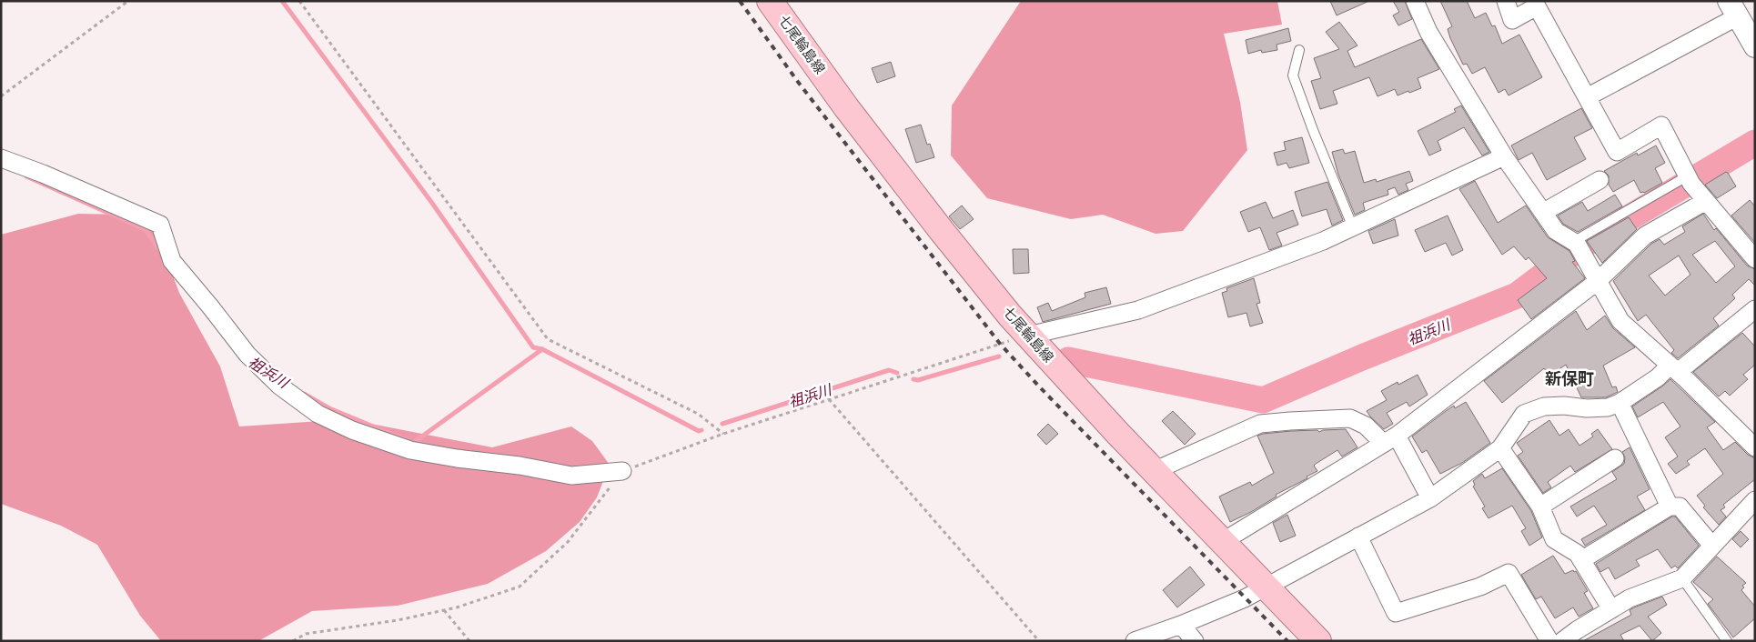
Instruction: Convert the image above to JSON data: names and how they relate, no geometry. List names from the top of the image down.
{
  "streets": {
    "main road": ["七尾輪島線"]
  },
  "districts": ["新保町"],
  "water": ["祖浜川"]
}
